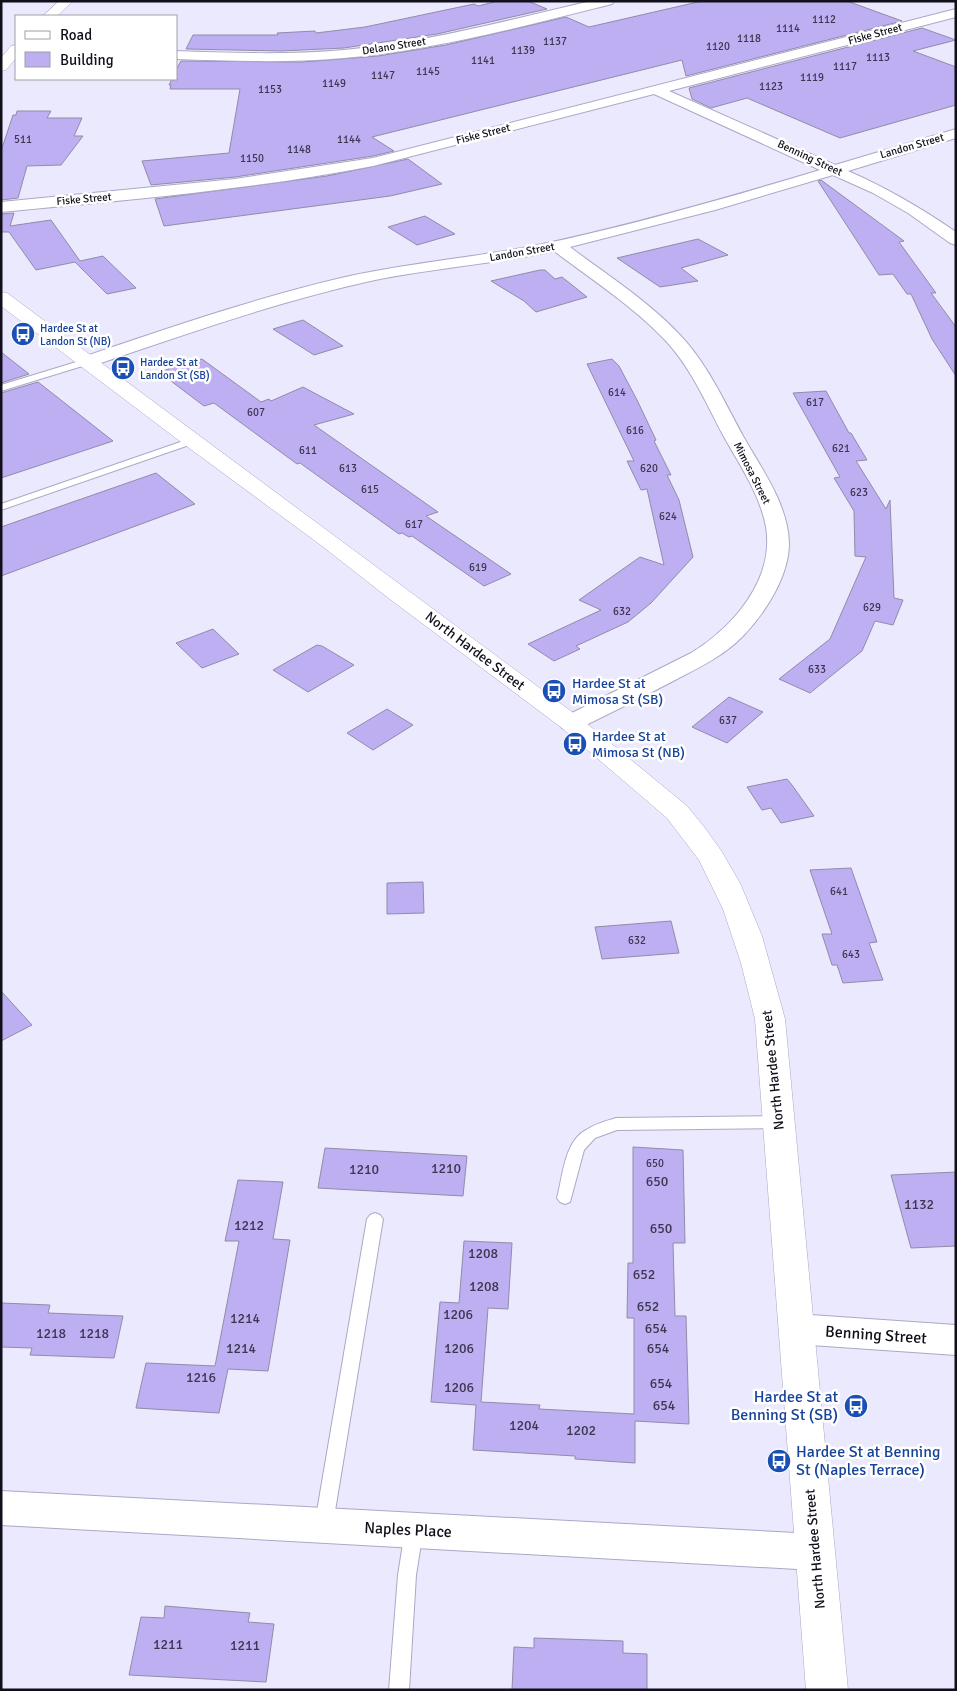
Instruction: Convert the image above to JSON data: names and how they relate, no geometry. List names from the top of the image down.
{
  "streets": {
    "street": [
      "Fiske Street",
      "Delano Street",
      "Landon Street",
      "Benning Street",
      "Mimosa Street",
      "North Hardee Street",
      "Naples Place"
    ]
  },
  "crossings": [
    ["Fiske Street", "Benning Street"],
    ["Landon Street", "Benning Street"],
    ["Landon Street", "Mimosa Street"],
    ["Landon Street", "North Hardee Street"],
    ["Benning Street", "North Hardee Street"],
    ["Mimosa Street", "North Hardee Street"],
    ["North Hardee Street", "Naples Place"]
  ],
  "places": {
    "bus stop": [
      "Hardee St at Landon St (NB)",
      "Hardee St at Landon St (SB)",
      "Hardee St at Mimosa St (SB)",
      "Hardee St at Mimosa St (NB)",
      "Hardee St at Benning St (SB)",
      "Hardee St at Benning St (Naples Terrace)"
    ]
  },
  "house_numbers": [
    "1112",
    "1114",
    "1118",
    "1137",
    "1120",
    "1139",
    "1113",
    "1141",
    "1117",
    "1145",
    "1147",
    "1119",
    "1149",
    "1123",
    "1153",
    "511",
    "1144",
    "1148",
    "1150",
    "614",
    "617",
    "607",
    "616",
    "621",
    "611",
    "613",
    "620",
    "615",
    "623",
    "624",
    "617",
    "619",
    "629",
    "632",
    "633",
    "637",
    "641",
    "632",
    "643",
    "650",
    "1210",
    "1210",
    "650",
    "1132",
    "1212",
    "650",
    "1208",
    "652",
    "1208",
    "652",
    "1206",
    "1214",
    "654",
    "1218",
    "1218",
    "1214",
    "1206",
    "654",
    "1216",
    "654",
    "1206",
    "654",
    "1204",
    "1202",
    "1211",
    "1211"
  ],
  "legend": ["Road", "Building"]
}
